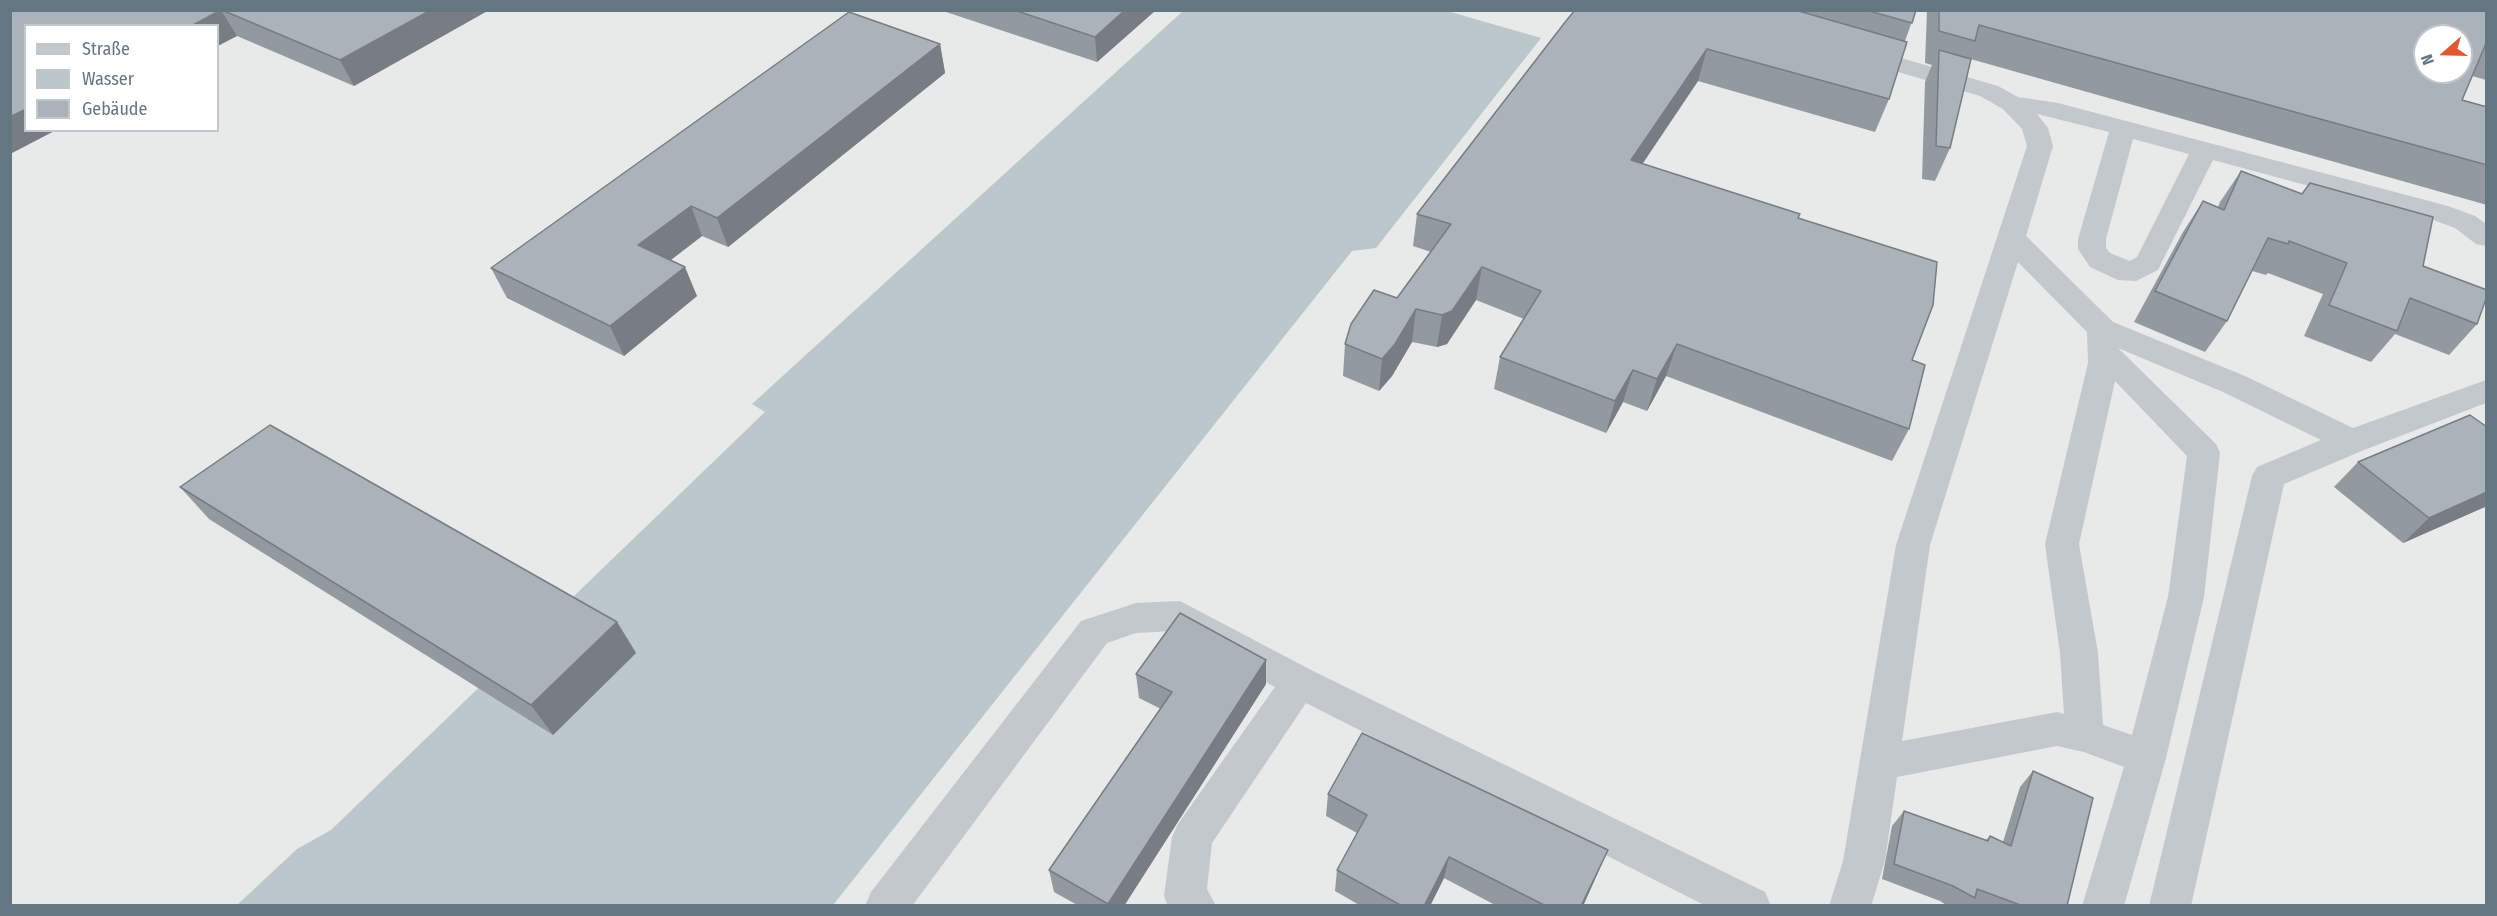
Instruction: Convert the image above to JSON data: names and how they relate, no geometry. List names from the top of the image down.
{
  "legend": ["Straße", "Wasser", "Gebäude"],
  "north": "left"
}
